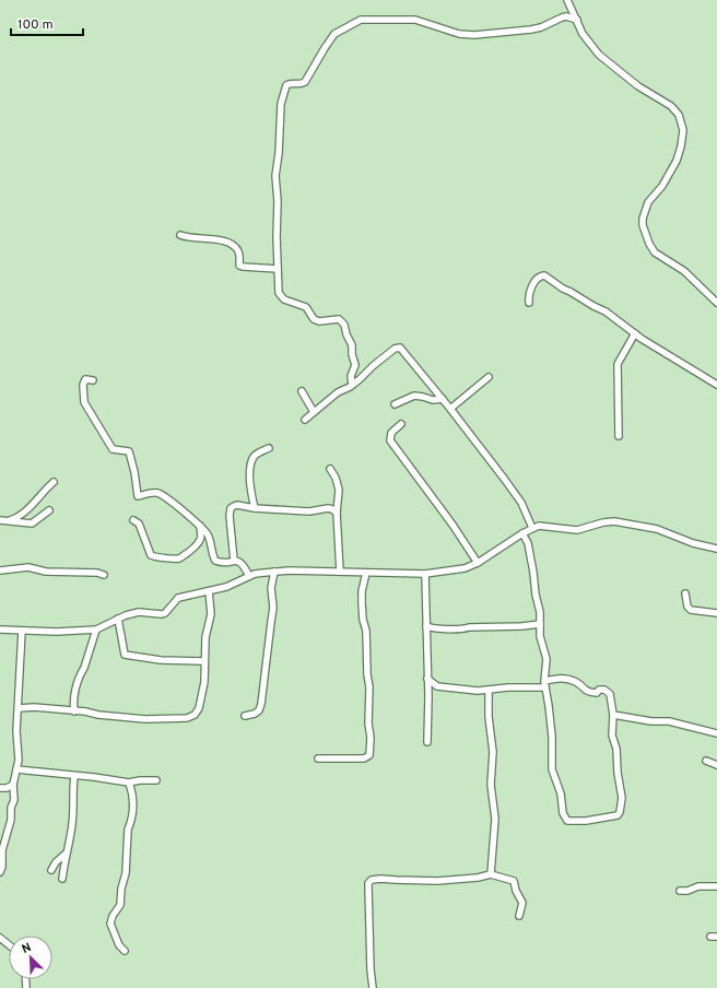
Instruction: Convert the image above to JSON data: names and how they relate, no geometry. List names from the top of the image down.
{
  "scale_bar": "100 m",
  "north": "top left"
}
